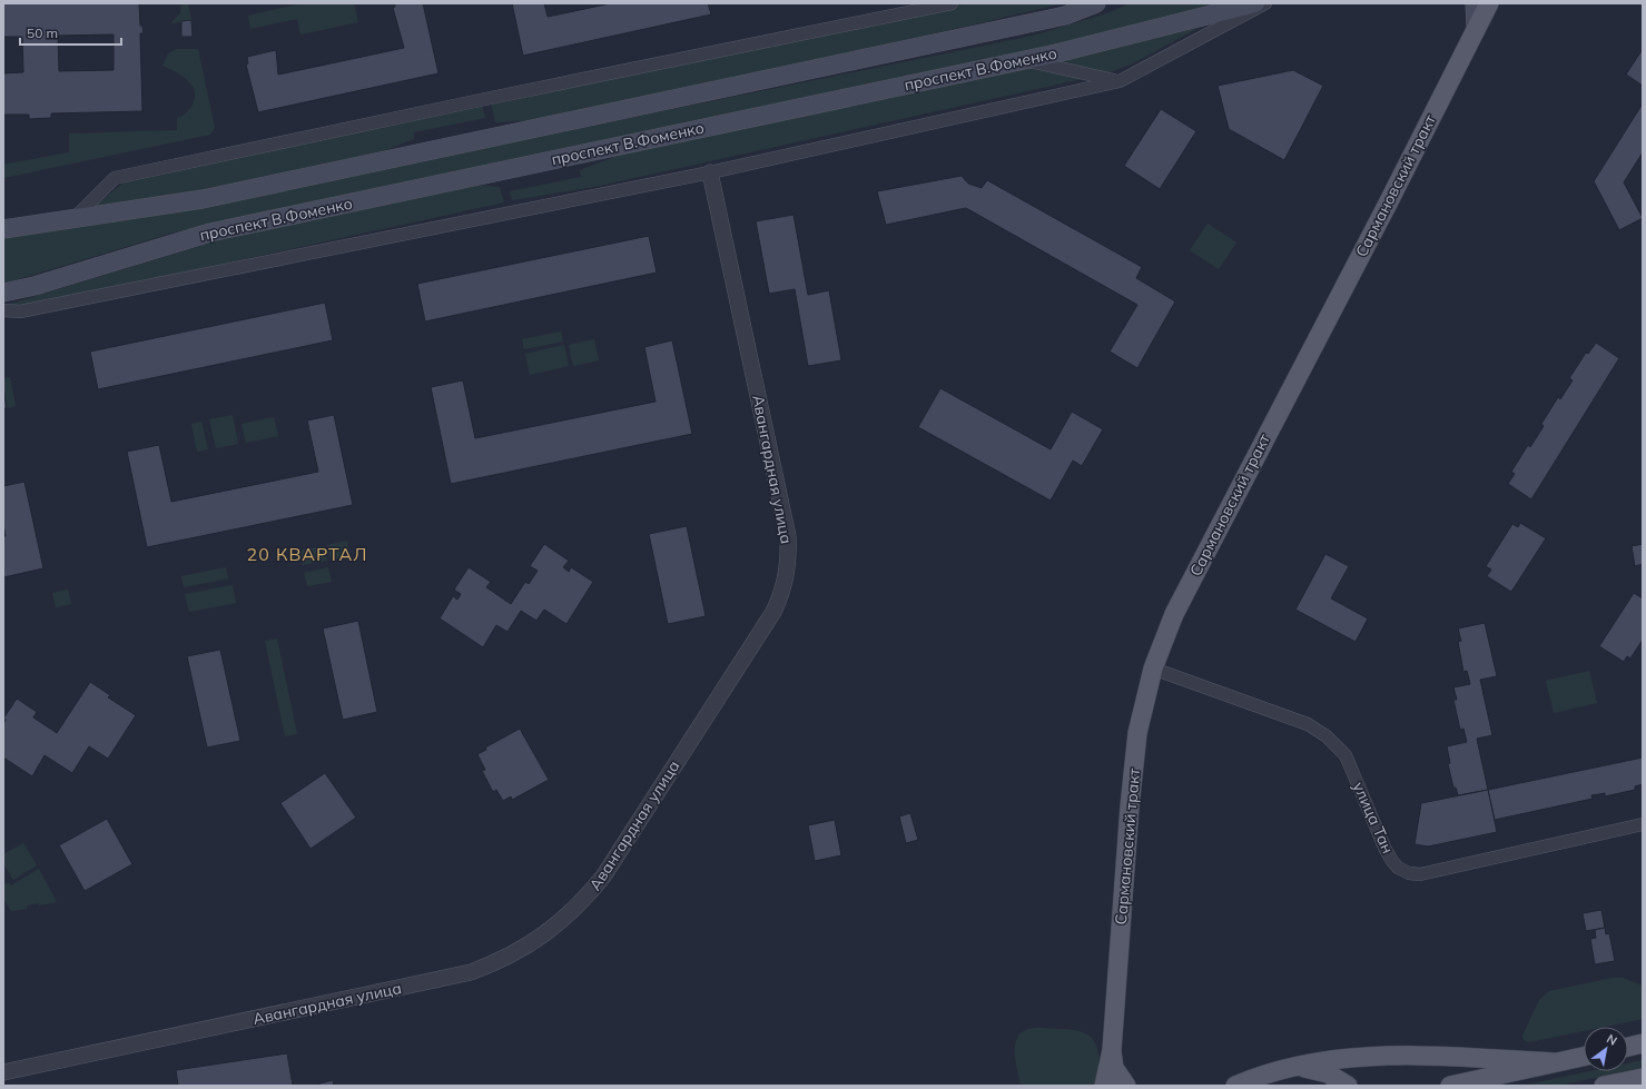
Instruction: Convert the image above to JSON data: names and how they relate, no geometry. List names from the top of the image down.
{
  "streets": {
    "main road": ["проспект В.Фоменко", "Сармановский тракт"],
    "street": ["Авангардная улица", "улица Тан"]
  },
  "crossings": [
    ["Сармановский тракт", "улица Тан"]
  ],
  "districts": ["20 КВАРТАЛ"],
  "scale_bar": "50 m",
  "north": "top right"
}
